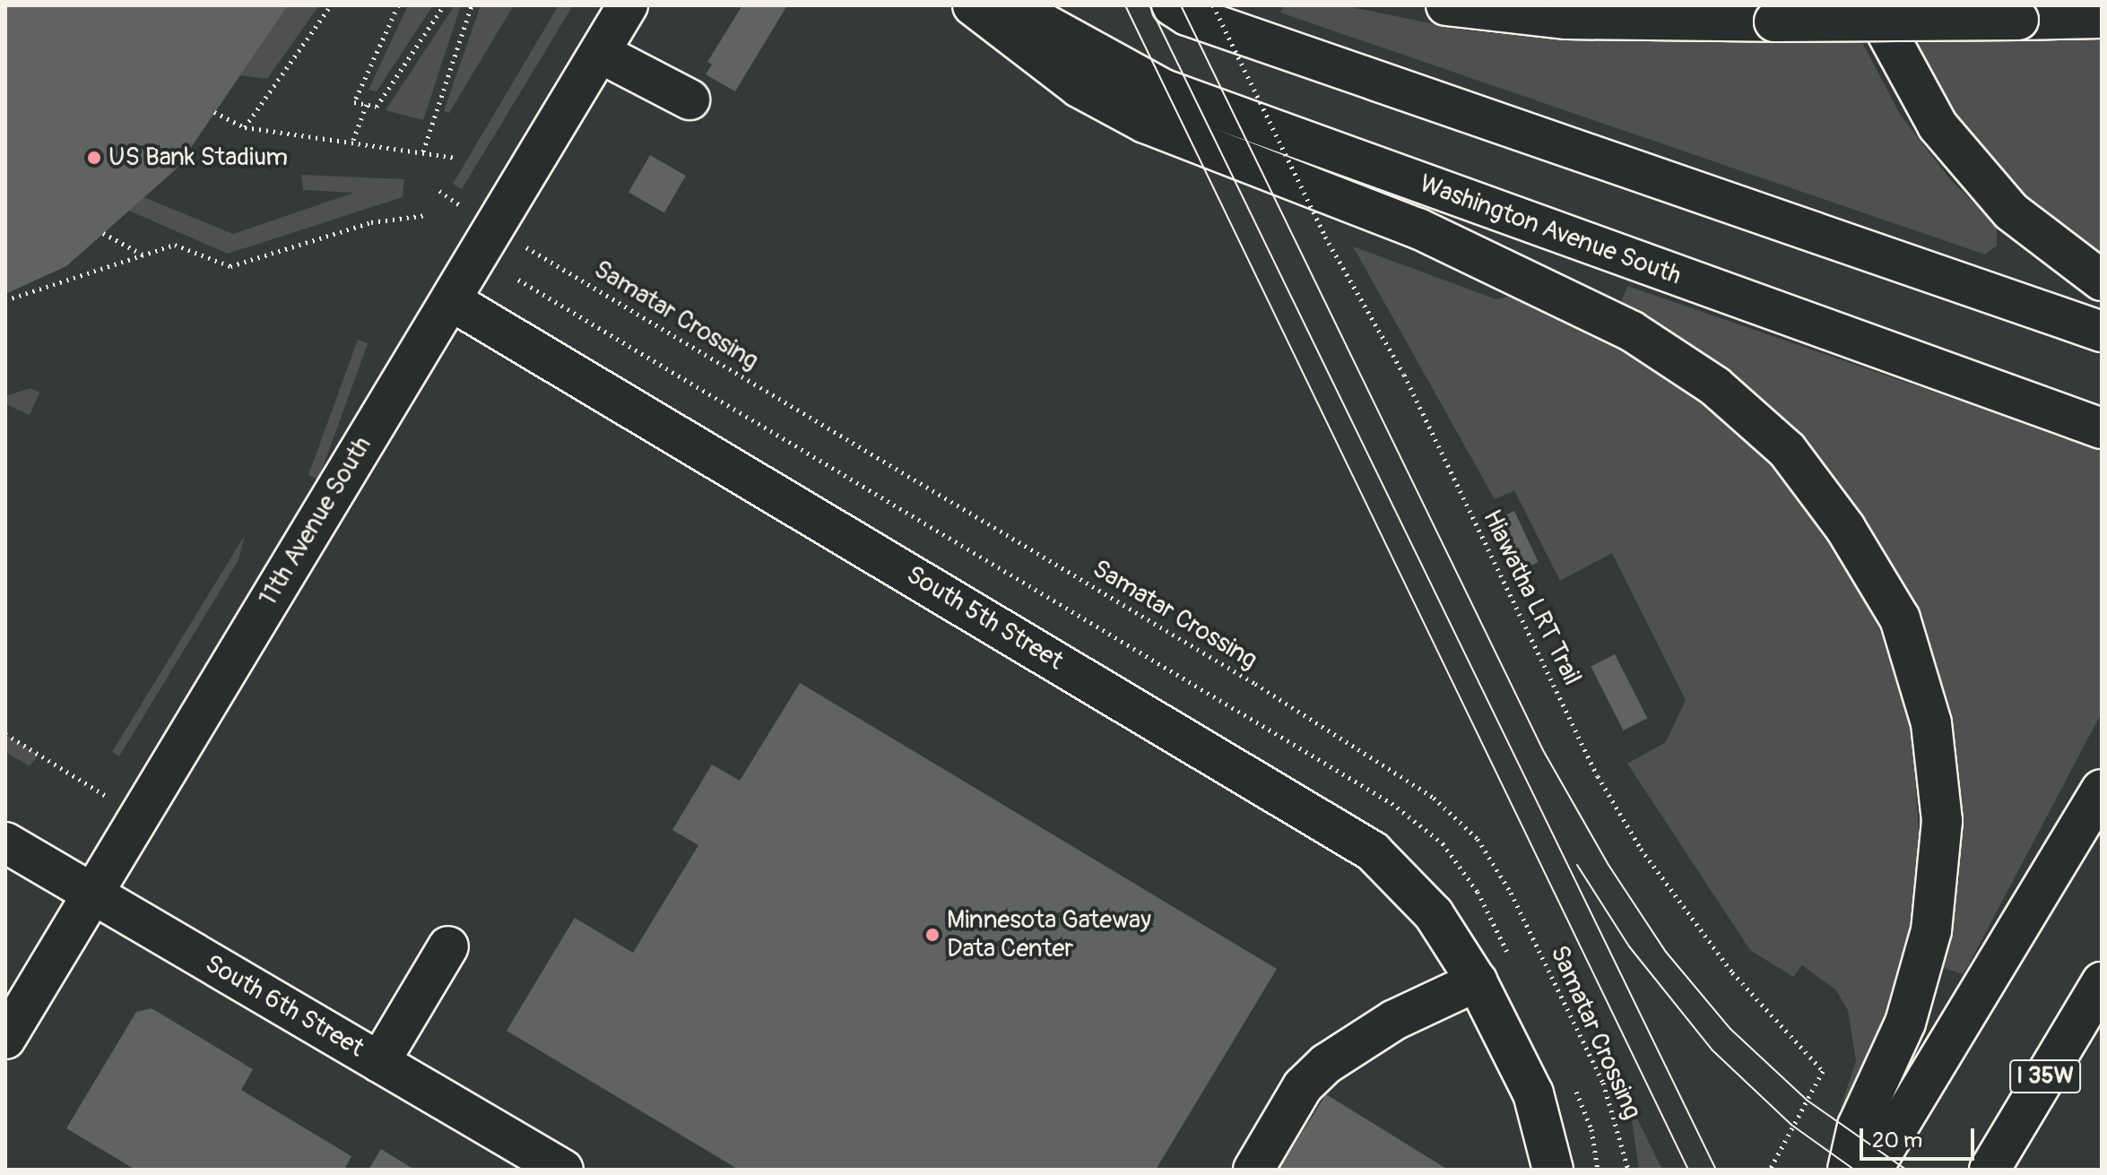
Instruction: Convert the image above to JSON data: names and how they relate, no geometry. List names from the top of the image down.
{
  "streets": {
    "main road": [
      "Washington Avenue South",
      "11th Avenue South",
      "South 5th Street",
      "South 6th Street",
      "I 35W"
    ],
    "path": ["Samatar Crossing", "Hiawatha LRT Trail"]
  },
  "crossings": [
    ["11th Avenue South", "South 5th Street"],
    ["11th Avenue South", "South 6th Street"]
  ],
  "places": ["US Bank Stadium", "Minnesota Gateway Data Center"],
  "scale_bar": "20 m"
}
